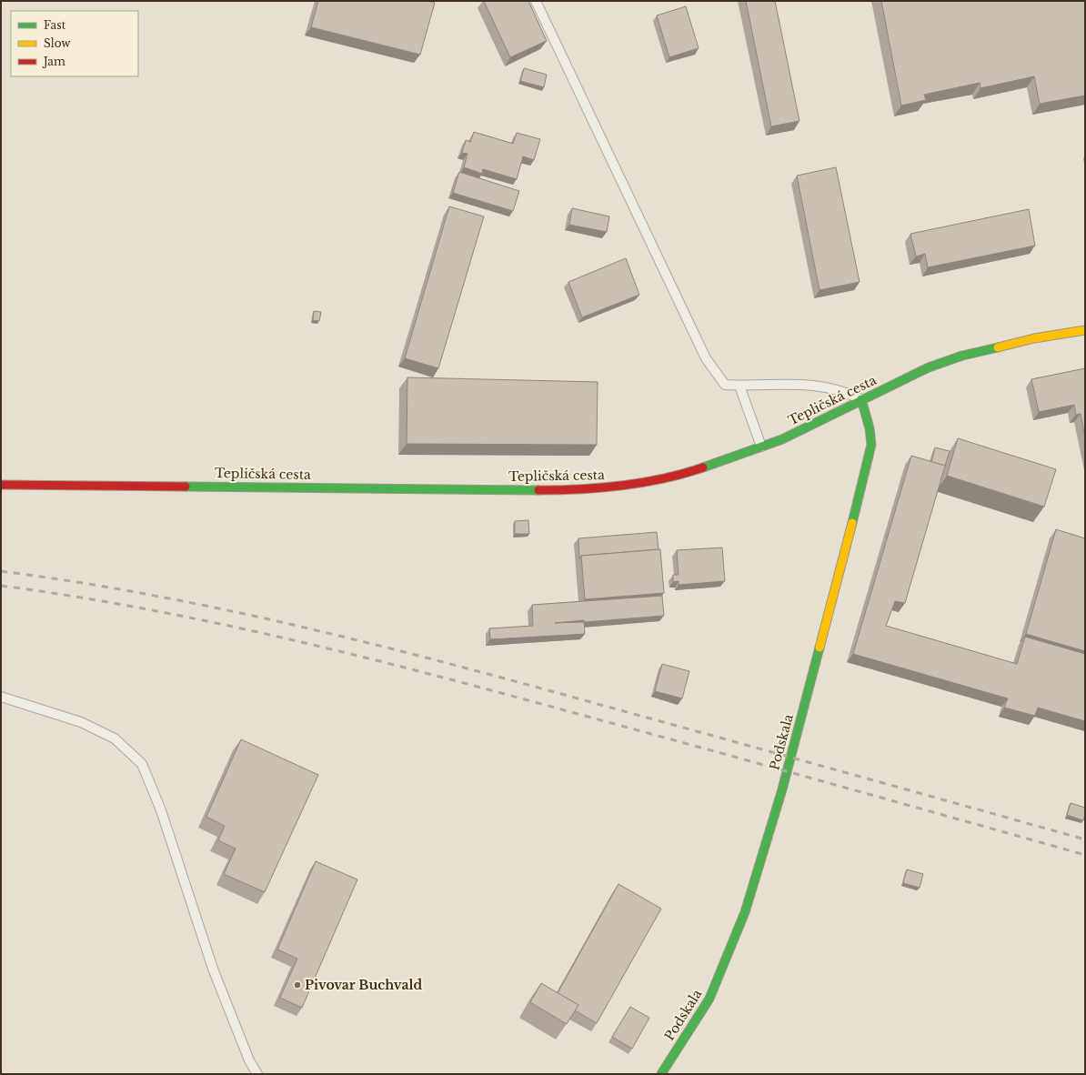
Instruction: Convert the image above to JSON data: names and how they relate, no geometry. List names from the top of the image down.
{
  "streets": {
    "street": ["Tepličská cesta", "Podskala"]
  },
  "crossings": [
    ["Tepličská cesta", "Podskala"]
  ],
  "places": ["Pivovar Buchvald"],
  "legend": ["Fast", "Slow", "Jam"]
}
